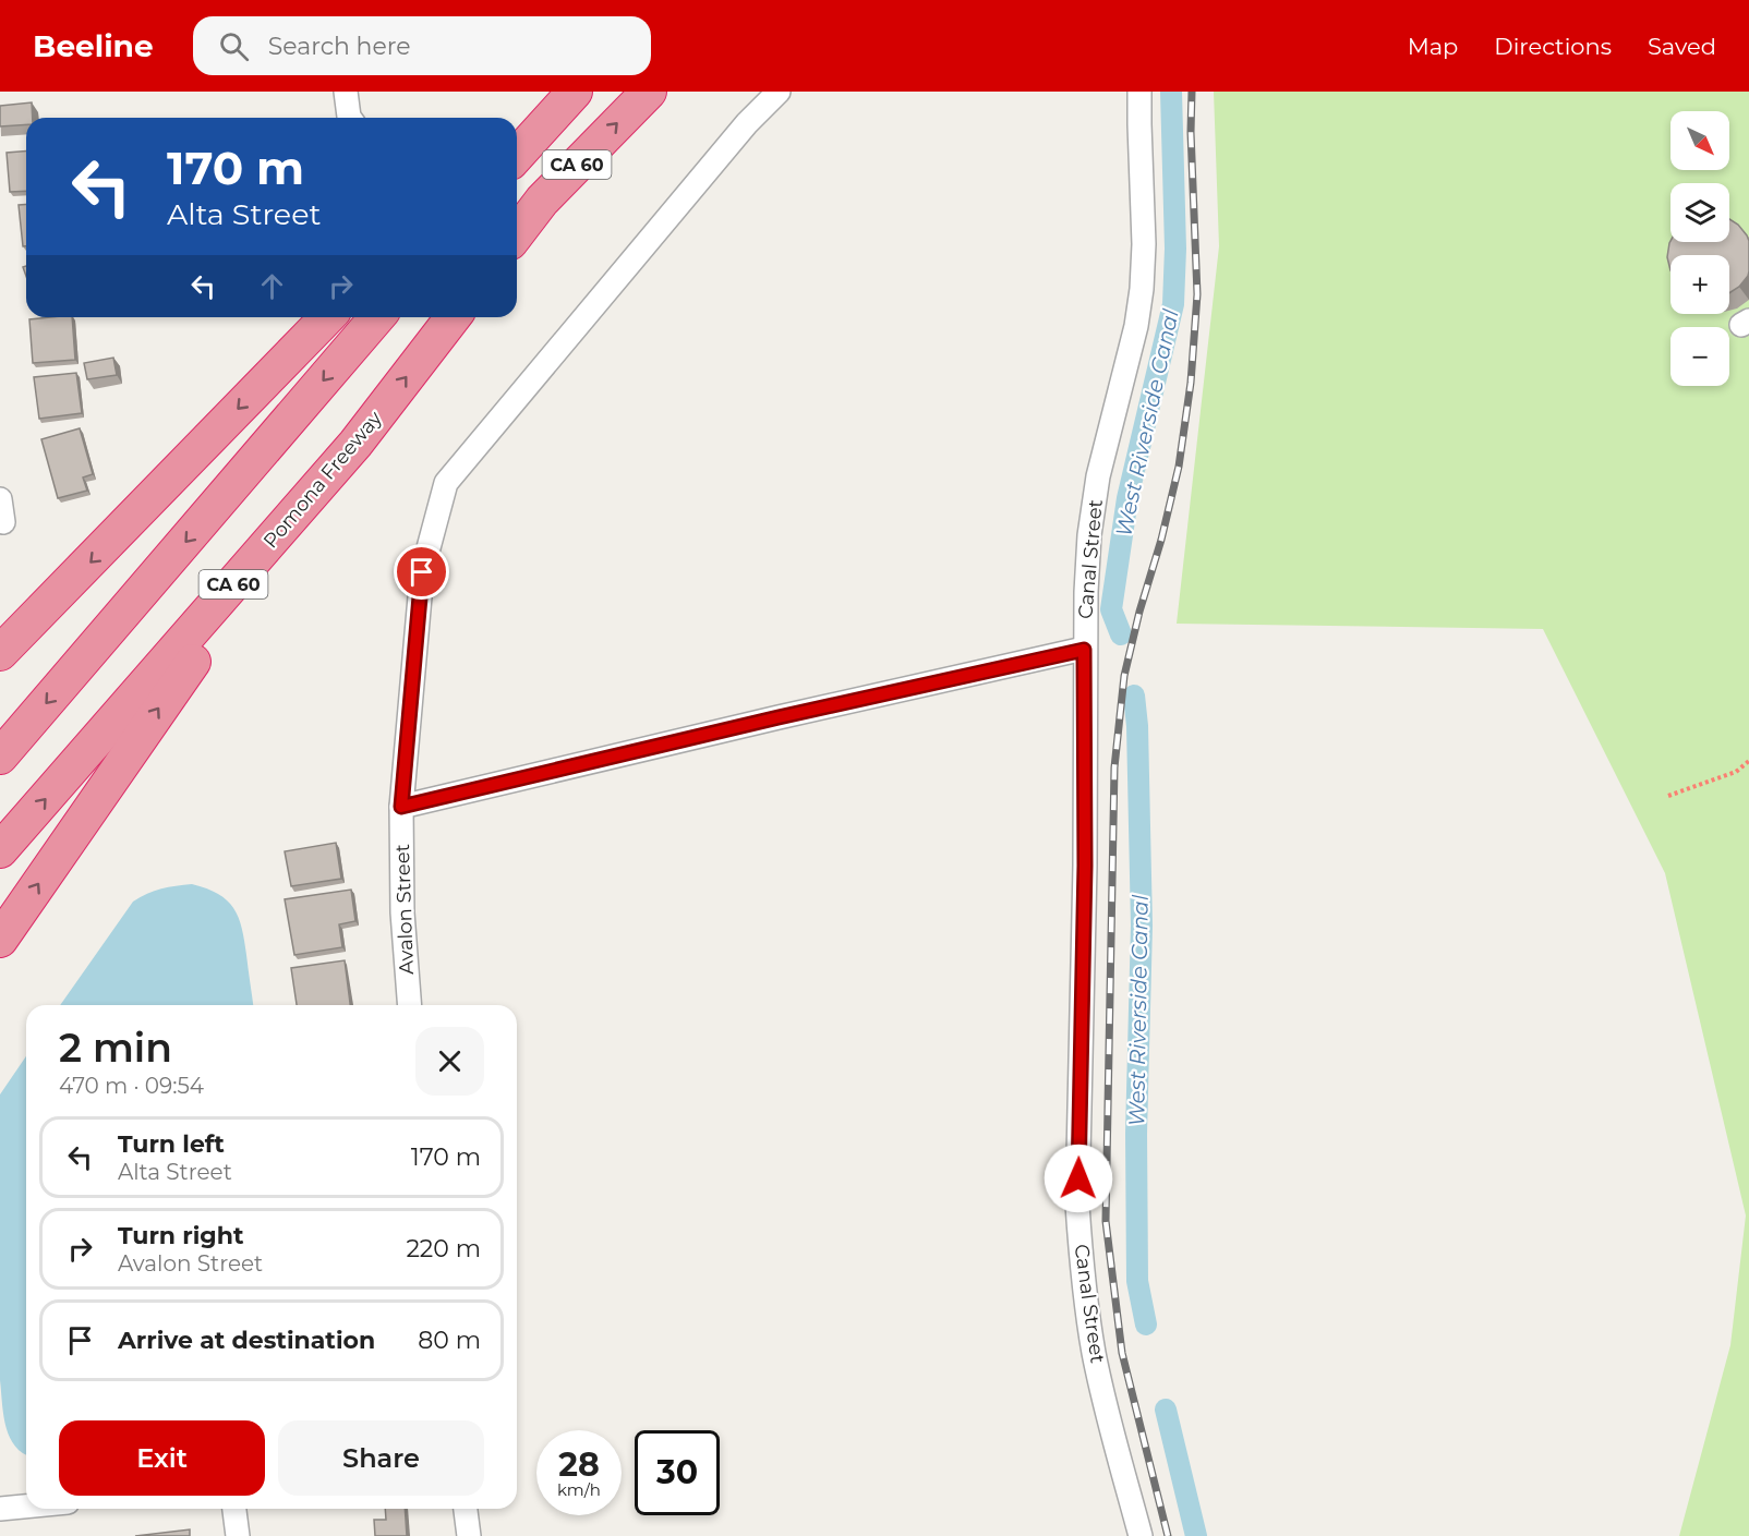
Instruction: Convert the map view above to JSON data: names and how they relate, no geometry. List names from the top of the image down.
{
  "streets": {
    "highway": ["CA 60", "Pomona Freeway"],
    "street": ["Canal Street", "Avalon Street"]
  },
  "water": ["West Riverside Canal"],
  "north": "bottom right",
  "page": {
    "header": "Beeline",
    "search": "Search here",
    "nav": ["Map", "Directions", "Saved"],
    "map_buttons": ["+", "−"],
    "turn": ["170 m", "Alta Street"],
    "heading": ["2 min", "470 m · 09:54"],
    "list": [
      {
        "name": "Turn left",
        "note": "Alta Street",
        "value": "170 m"
      },
      {
        "name": "Turn right",
        "note": "Avalon Street",
        "value": "220 m"
      },
      {
        "name": "Arrive at destination",
        "value": "80 m"
      }
    ],
    "buttons": ["Exit", "Share"],
    "speed": "28 km/h",
    "limit": "30"
  }
}
